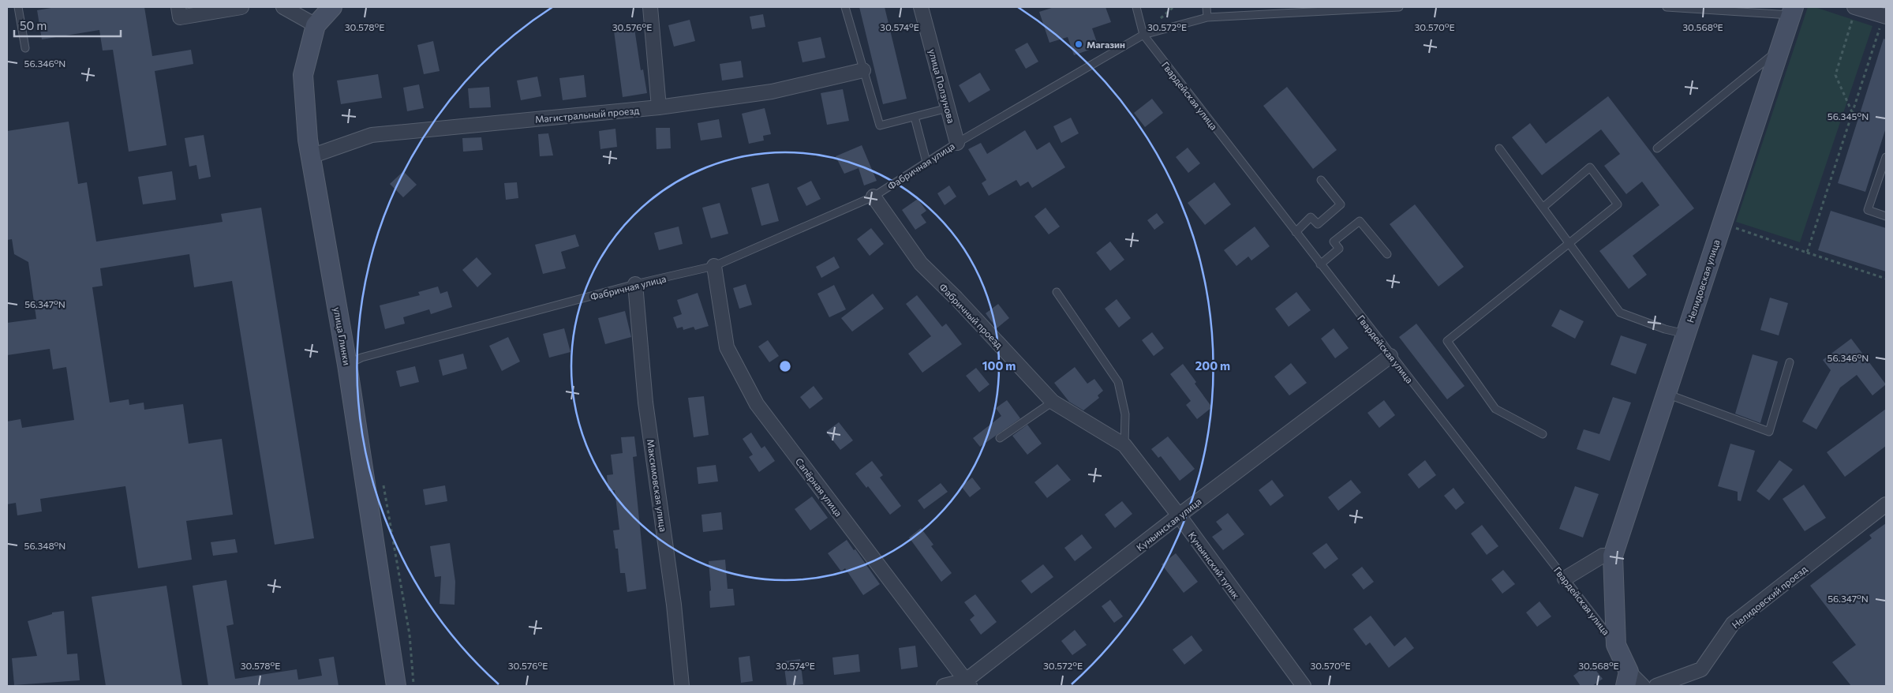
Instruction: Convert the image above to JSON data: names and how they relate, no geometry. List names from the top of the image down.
{
  "streets": {
    "street": [
      "улица Ползунова",
      "Гвардейская улица",
      "Магистральный проезд",
      "Нелидовская улица",
      "Фабричный проезд",
      "улица Глинки",
      "Максимовская улица",
      "Сапёрная улица",
      "Куньинская улица",
      "Куньинский тупик",
      "Нелидовский проезд"
    ],
    "lane": ["Фабричная улица"]
  },
  "crossings": [
    ["улица Ползунова", "Фабричная улица"],
    ["Гвардейская улица", "Фабричная улица"],
    ["Гвардейская улица", "Нелидовская улица"],
    ["Гвардейская улица", "Куньинская улица"],
    ["Магистральный проезд", "улица Глинки"],
    ["Фабричная улица", "Фабричный проезд"],
    ["Фабричная улица", "улица Глинки"],
    ["Фабричная улица", "Максимовская улица"],
    ["Фабричная улица", "Сапёрная улица"],
    ["Фабричный проезд", "Куньинский тупик"],
    ["Сапёрная улица", "Куньинская улица"],
    ["Куньинская улица", "Куньинский тупик"]
  ],
  "places": ["Магазин"],
  "scale_bar": "50 m",
  "coordinates": [
    "30.578°E",
    "30.576°E",
    "30.574°E",
    "30.572°E",
    "30.570°E",
    "30.568°E",
    "56.346°N",
    "56.345°N",
    "56.347°N",
    "56.348°N"
  ],
  "rings": ["100 m", "200 m"]
}
